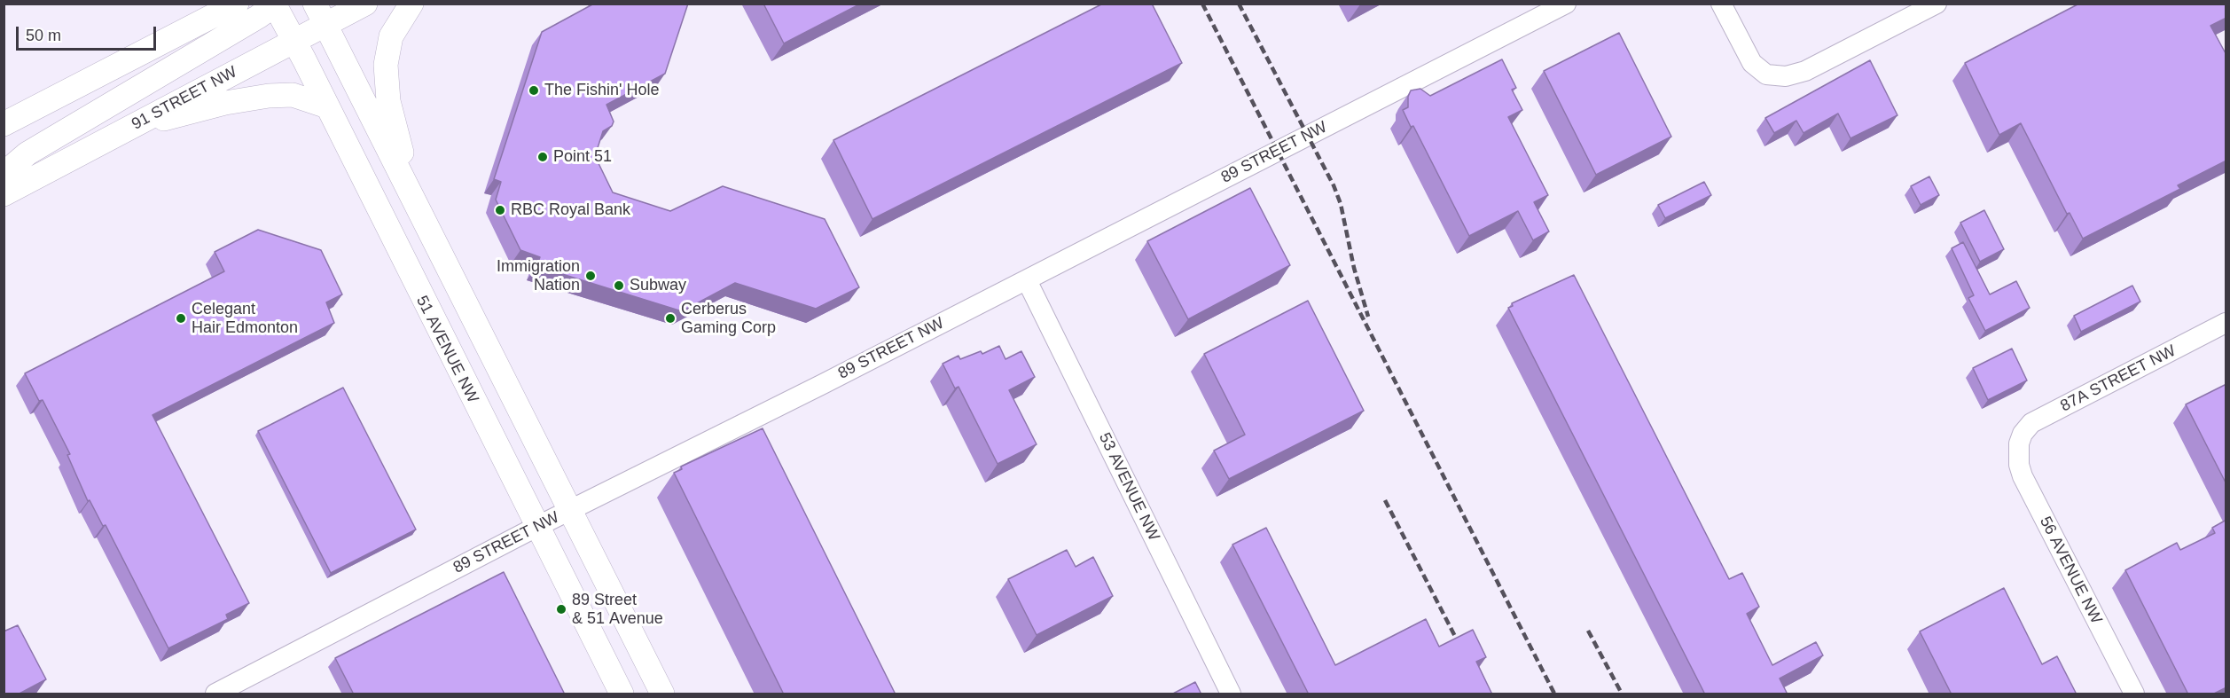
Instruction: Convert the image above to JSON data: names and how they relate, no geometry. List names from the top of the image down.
{
  "streets": {
    "main road": ["91 STREET NW", "51 AVENUE NW"],
    "street": [
      "89 STREET NW",
      "87A STREET NW",
      "53 AVENUE NW",
      "56 AVENUE NW"
    ]
  },
  "crossings": [
    ["91 STREET NW", "51 AVENUE NW"],
    ["89 STREET NW", "51 AVENUE NW"],
    ["89 STREET NW", "53 AVENUE NW"],
    ["87A STREET NW", "56 AVENUE NW"]
  ],
  "places": [
    "The Fishin' Hole",
    "Point 51",
    "RBC Royal Bank",
    "Immigration Nation",
    "Subway",
    "Celegant Hair Edmonton",
    "Cerberus Gaming Corp",
    "89 Street & 51 Avenue"
  ],
  "scale_bar": "50 m"
}
